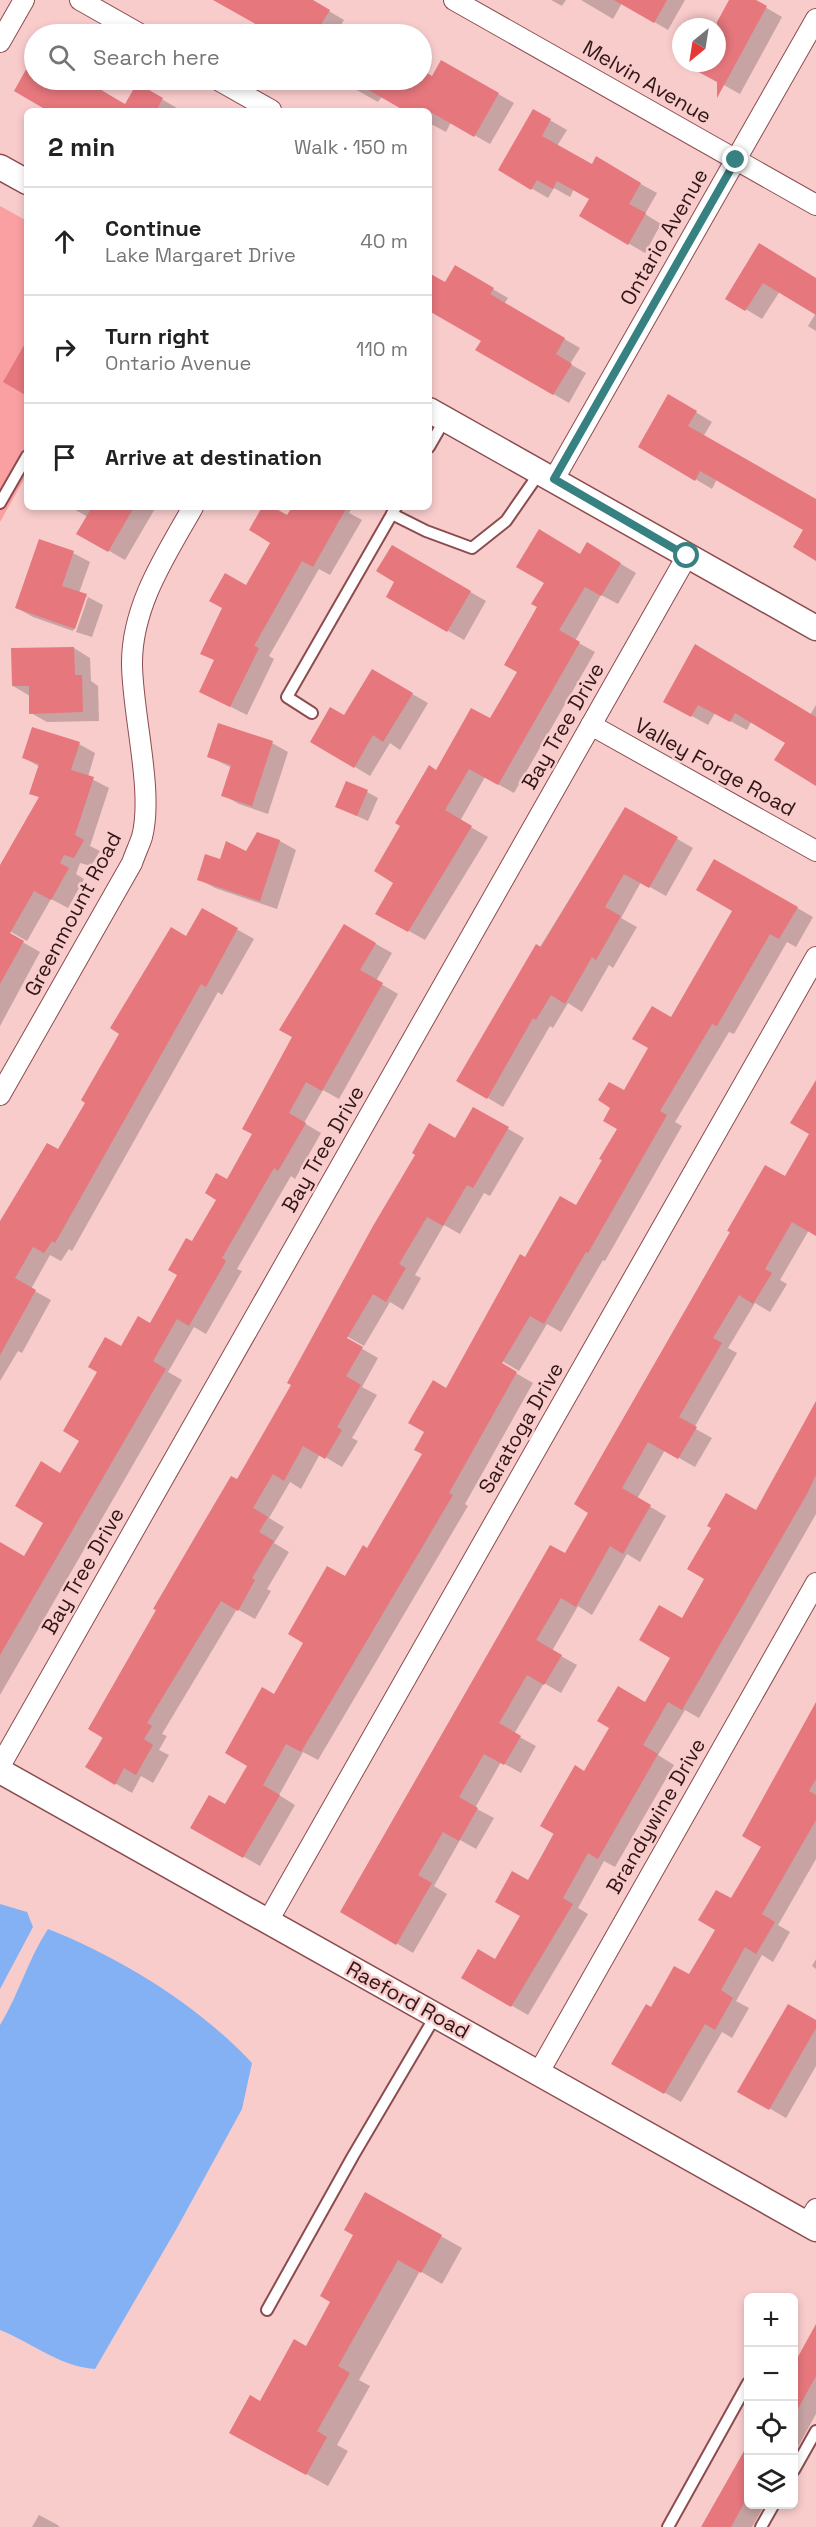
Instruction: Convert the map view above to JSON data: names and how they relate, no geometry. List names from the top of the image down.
{
  "streets": {
    "street": [
      "Melvin Avenue",
      "Ontario Avenue",
      "Bay Tree Drive",
      "Valley Forge Road",
      "Greenmount Road",
      "Saratoga Drive",
      "Brandywine Drive",
      "Raeford Road"
    ]
  },
  "crossings": [
    ["Melvin Avenue", "Ontario Avenue"],
    ["Bay Tree Drive", "Valley Forge Road"],
    ["Saratoga Drive", "Raeford Road"],
    ["Brandywine Drive", "Raeford Road"]
  ],
  "north": "bottom left",
  "page": {
    "search": "Search here",
    "heading": ["2 min", "Walk · 150 m"],
    "list": [
      ["Continue", "Lake Margaret Drive", "40 m"],
      ["Turn right", "Ontario Avenue", "110 m"],
      "Arrive at destination"
    ],
    "map_buttons": ["+", "−"]
  }
}
